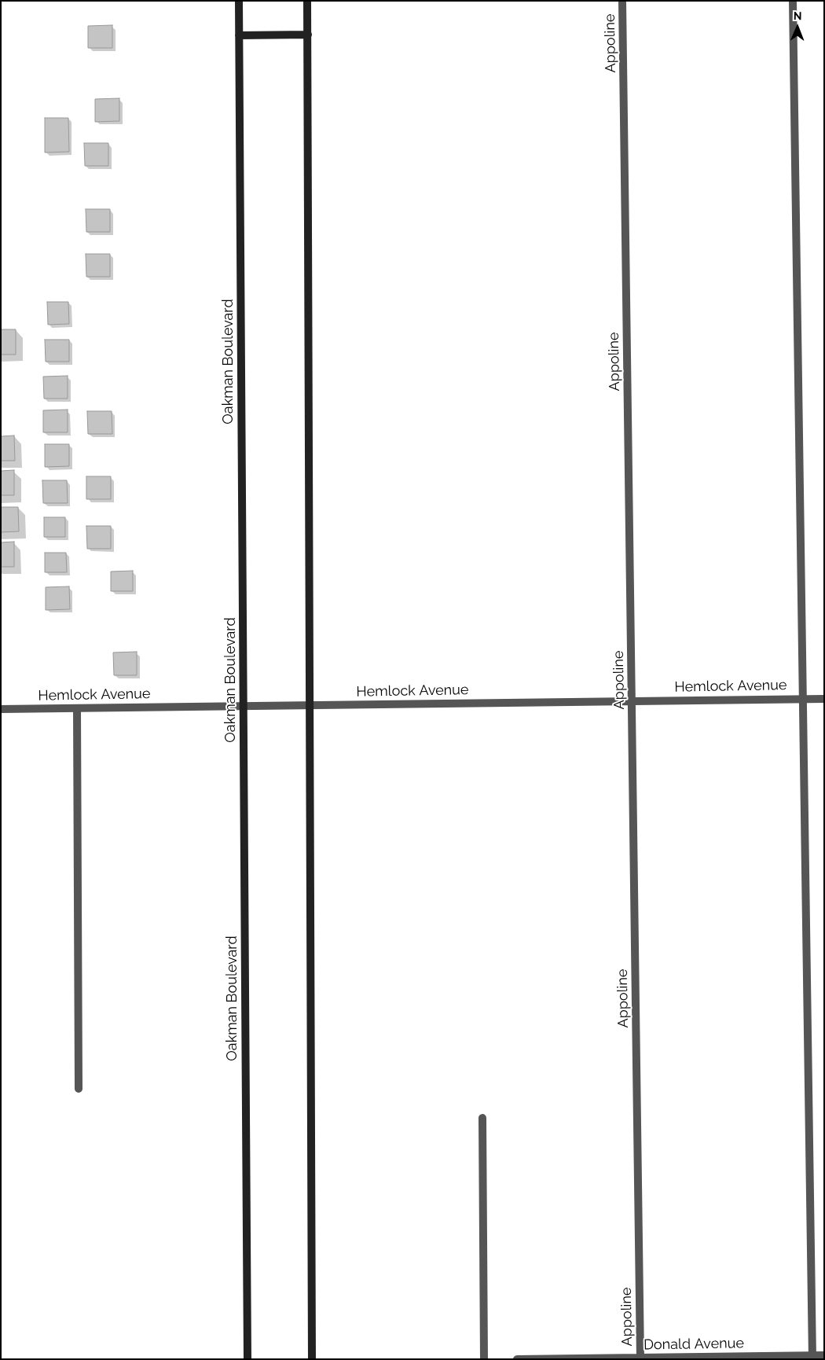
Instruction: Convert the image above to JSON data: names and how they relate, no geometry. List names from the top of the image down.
{
  "streets": {
    "street": [
      "Appoline",
      "Oakman Boulevard",
      "Hemlock Avenue",
      "Donald Avenue"
    ]
  },
  "crossings": [
    ["Appoline", "Hemlock Avenue"],
    ["Appoline", "Donald Avenue"],
    ["Oakman Boulevard", "Hemlock Avenue"]
  ],
  "north": "top"
}
